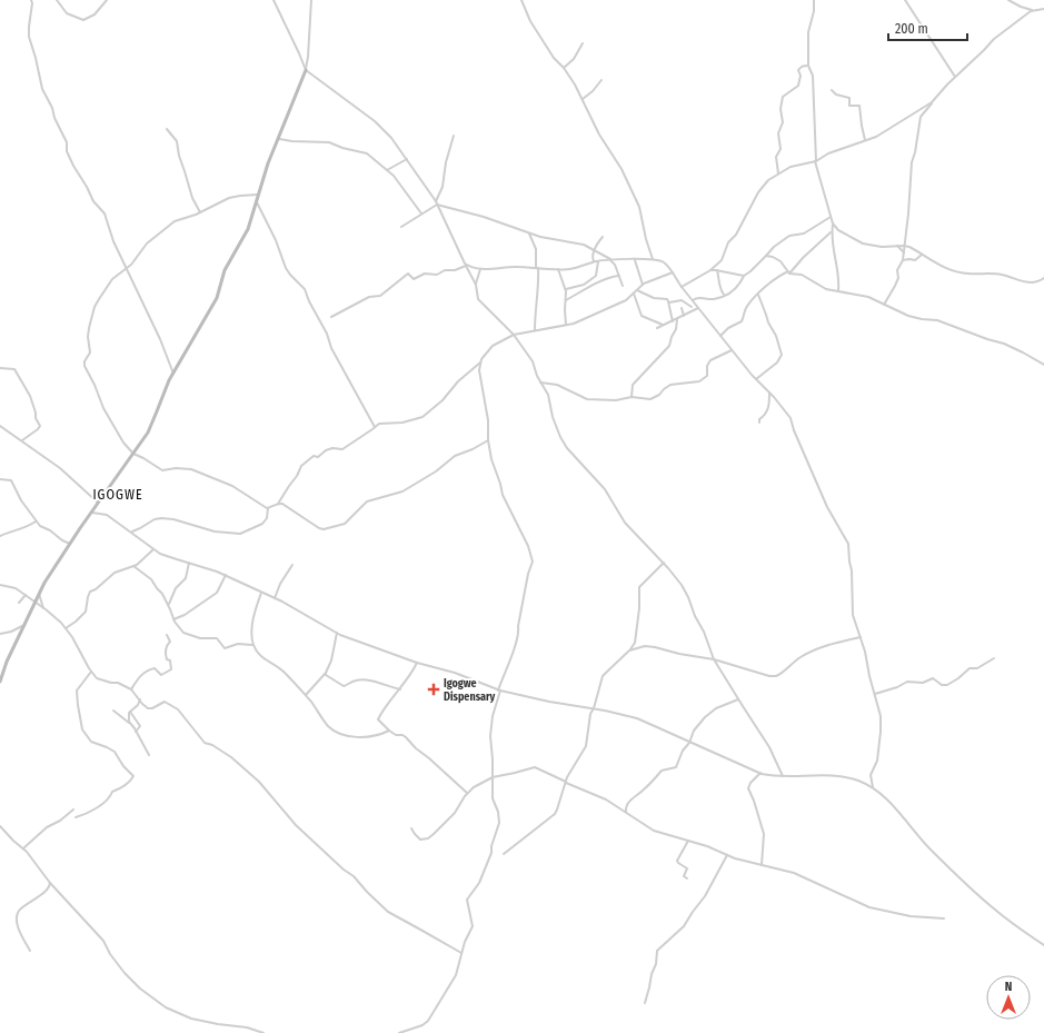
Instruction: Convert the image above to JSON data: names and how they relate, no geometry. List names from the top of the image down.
{
  "districts": ["IGOGWE"],
  "places": {
    "health": ["Igogwe Dispensary"]
  },
  "scale_bar": "200 m",
  "north": "top"
}
